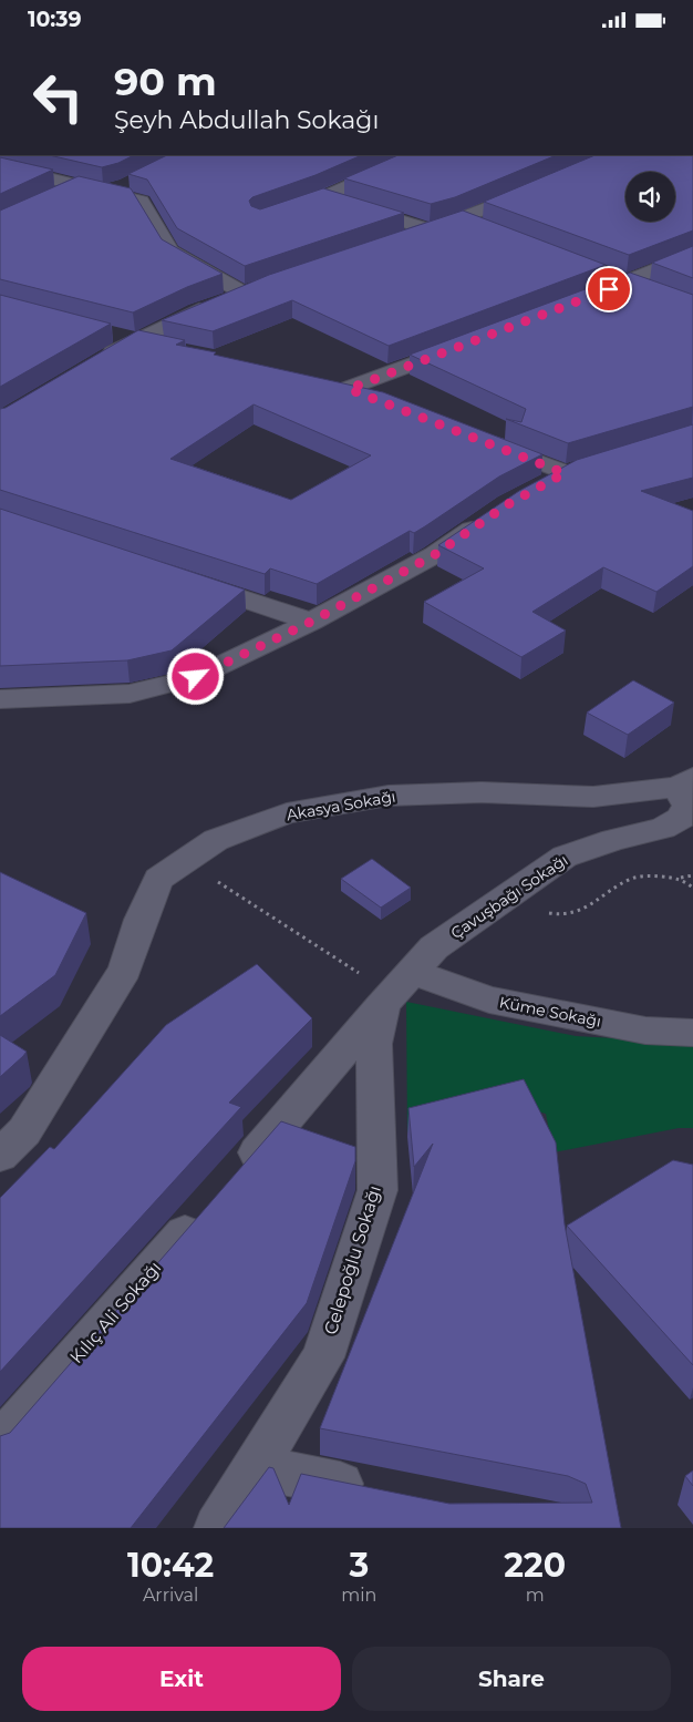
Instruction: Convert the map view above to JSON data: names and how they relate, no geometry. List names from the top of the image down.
{
  "streets": {
    "street": [
      "Akasya Sokağı",
      "Çavuşbağı Sokağı",
      "Küme Sokağı",
      "Celepoğlu Sokağı",
      "Kılıç Ali Sokağı"
    ]
  },
  "crossings": [
    ["Akasya Sokağı", "Çavuşbağı Sokağı"],
    ["Çavuşbağı Sokağı", "Küme Sokağı"],
    ["Çavuşbağı Sokağı", "Celepoğlu Sokağı"],
    ["Çavuşbağı Sokağı", "Kılıç Ali Sokağı"],
    ["Küme Sokağı", "Celepoğlu Sokağı"],
    ["Küme Sokağı", "Kılıç Ali Sokağı"],
    ["Celepoğlu Sokağı", "Kılıç Ali Sokağı"]
  ],
  "page": {
    "status": "10:39",
    "turn": ["90 m", "Şeyh Abdullah Sokağı"],
    "eta": [
      "10:42",
      "Arrival",
      "3",
      "min",
      "220",
      "m"
    ],
    "buttons": ["Exit", "Share"]
  }
}
